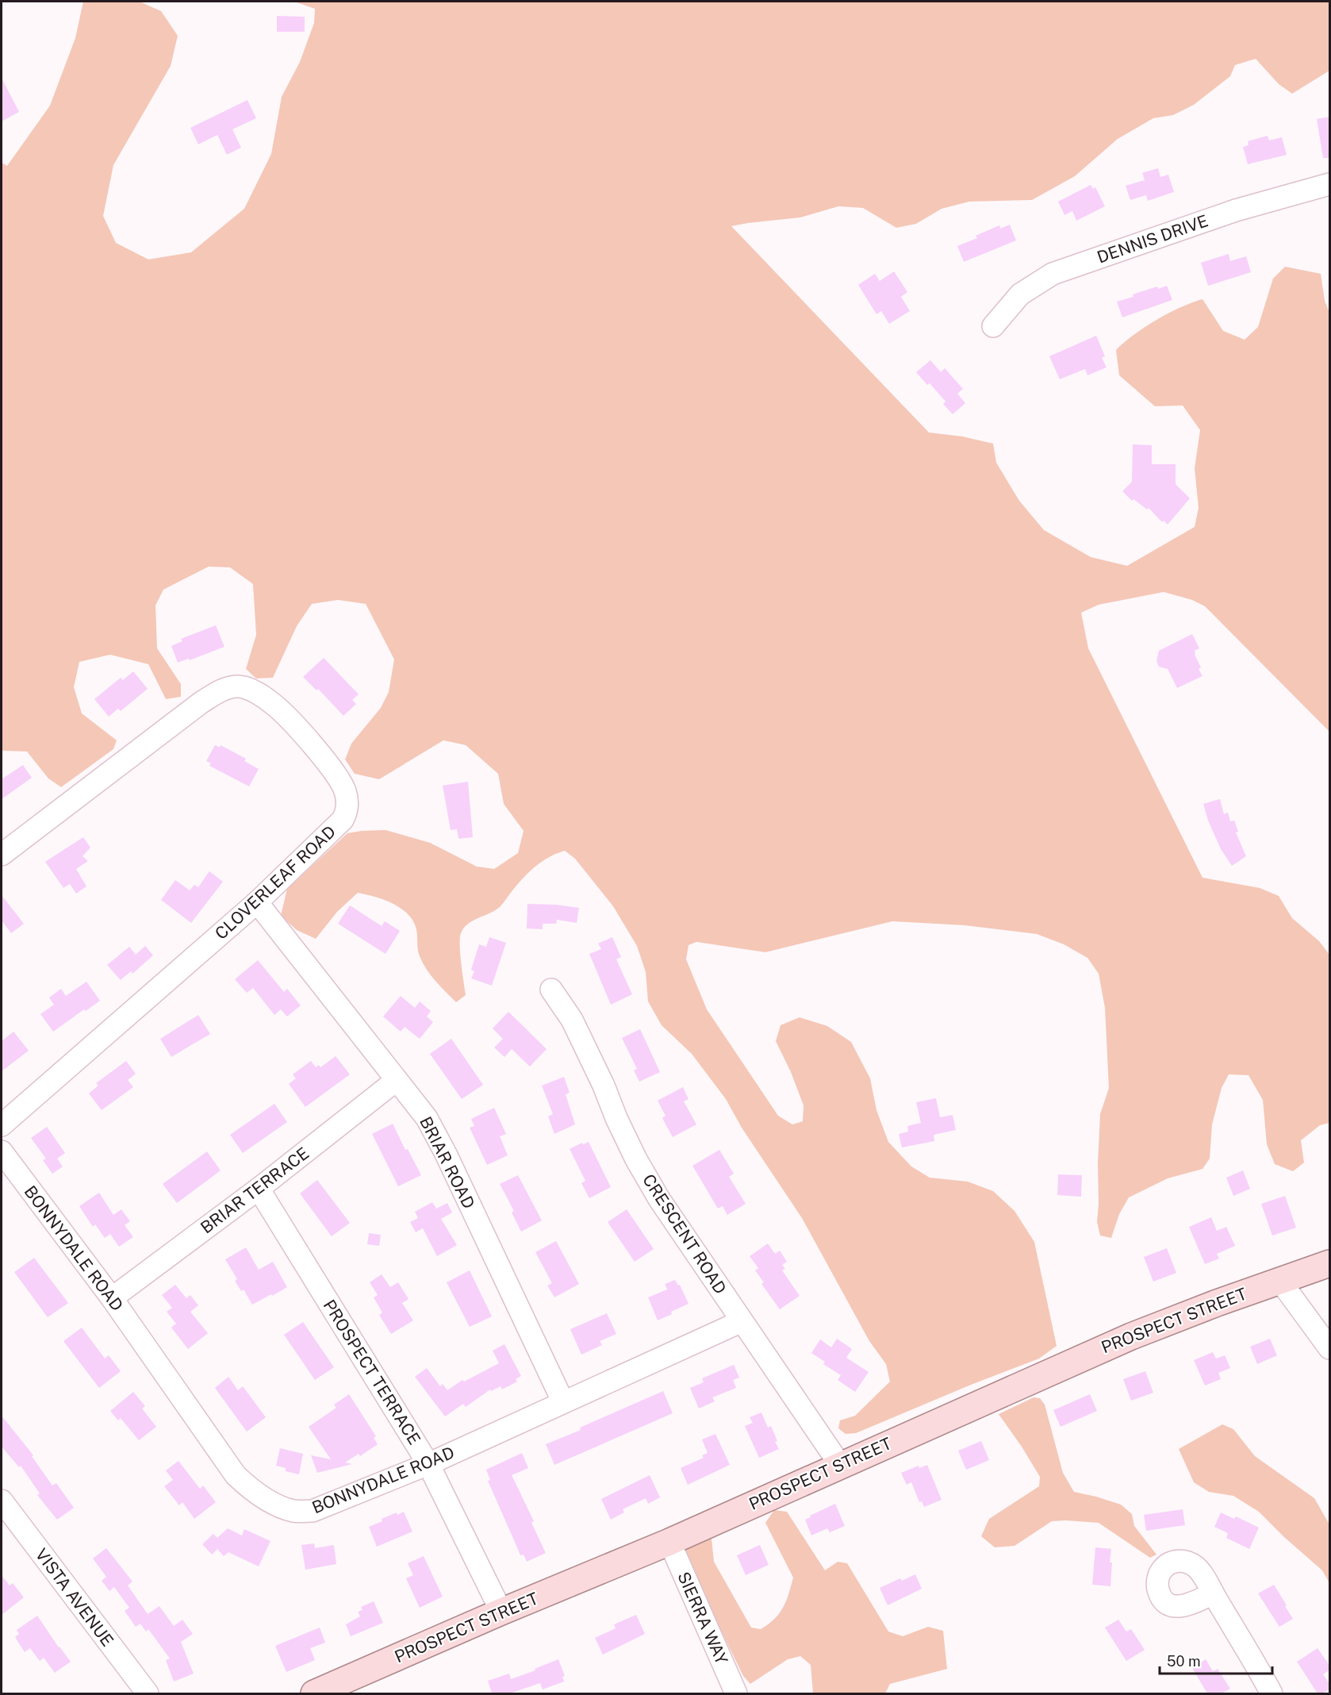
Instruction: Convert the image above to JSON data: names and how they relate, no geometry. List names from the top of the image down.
{
  "streets": {
    "main road": ["PROSPECT STREET"],
    "street": [
      "DENNIS DRIVE",
      "CLOVERLEAF ROAD",
      "BRIAR ROAD",
      "BRIAR TERRACE",
      "CRESCENT ROAD",
      "BONNYDALE ROAD",
      "PROSPECT TERRACE",
      "VISTA AVENUE",
      "SIERRA WAY"
    ]
  },
  "crossings": [
    ["CLOVERLEAF ROAD", "BRIAR ROAD"],
    ["BRIAR ROAD", "BRIAR TERRACE"],
    ["BRIAR ROAD", "BONNYDALE ROAD"],
    ["BRIAR TERRACE", "BONNYDALE ROAD"],
    ["BRIAR TERRACE", "PROSPECT TERRACE"],
    ["CRESCENT ROAD", "BONNYDALE ROAD"],
    ["CRESCENT ROAD", "PROSPECT STREET"],
    ["BONNYDALE ROAD", "PROSPECT TERRACE"],
    ["PROSPECT STREET", "PROSPECT TERRACE"],
    ["PROSPECT STREET", "SIERRA WAY"]
  ],
  "scale_bar": "50 m"
}
